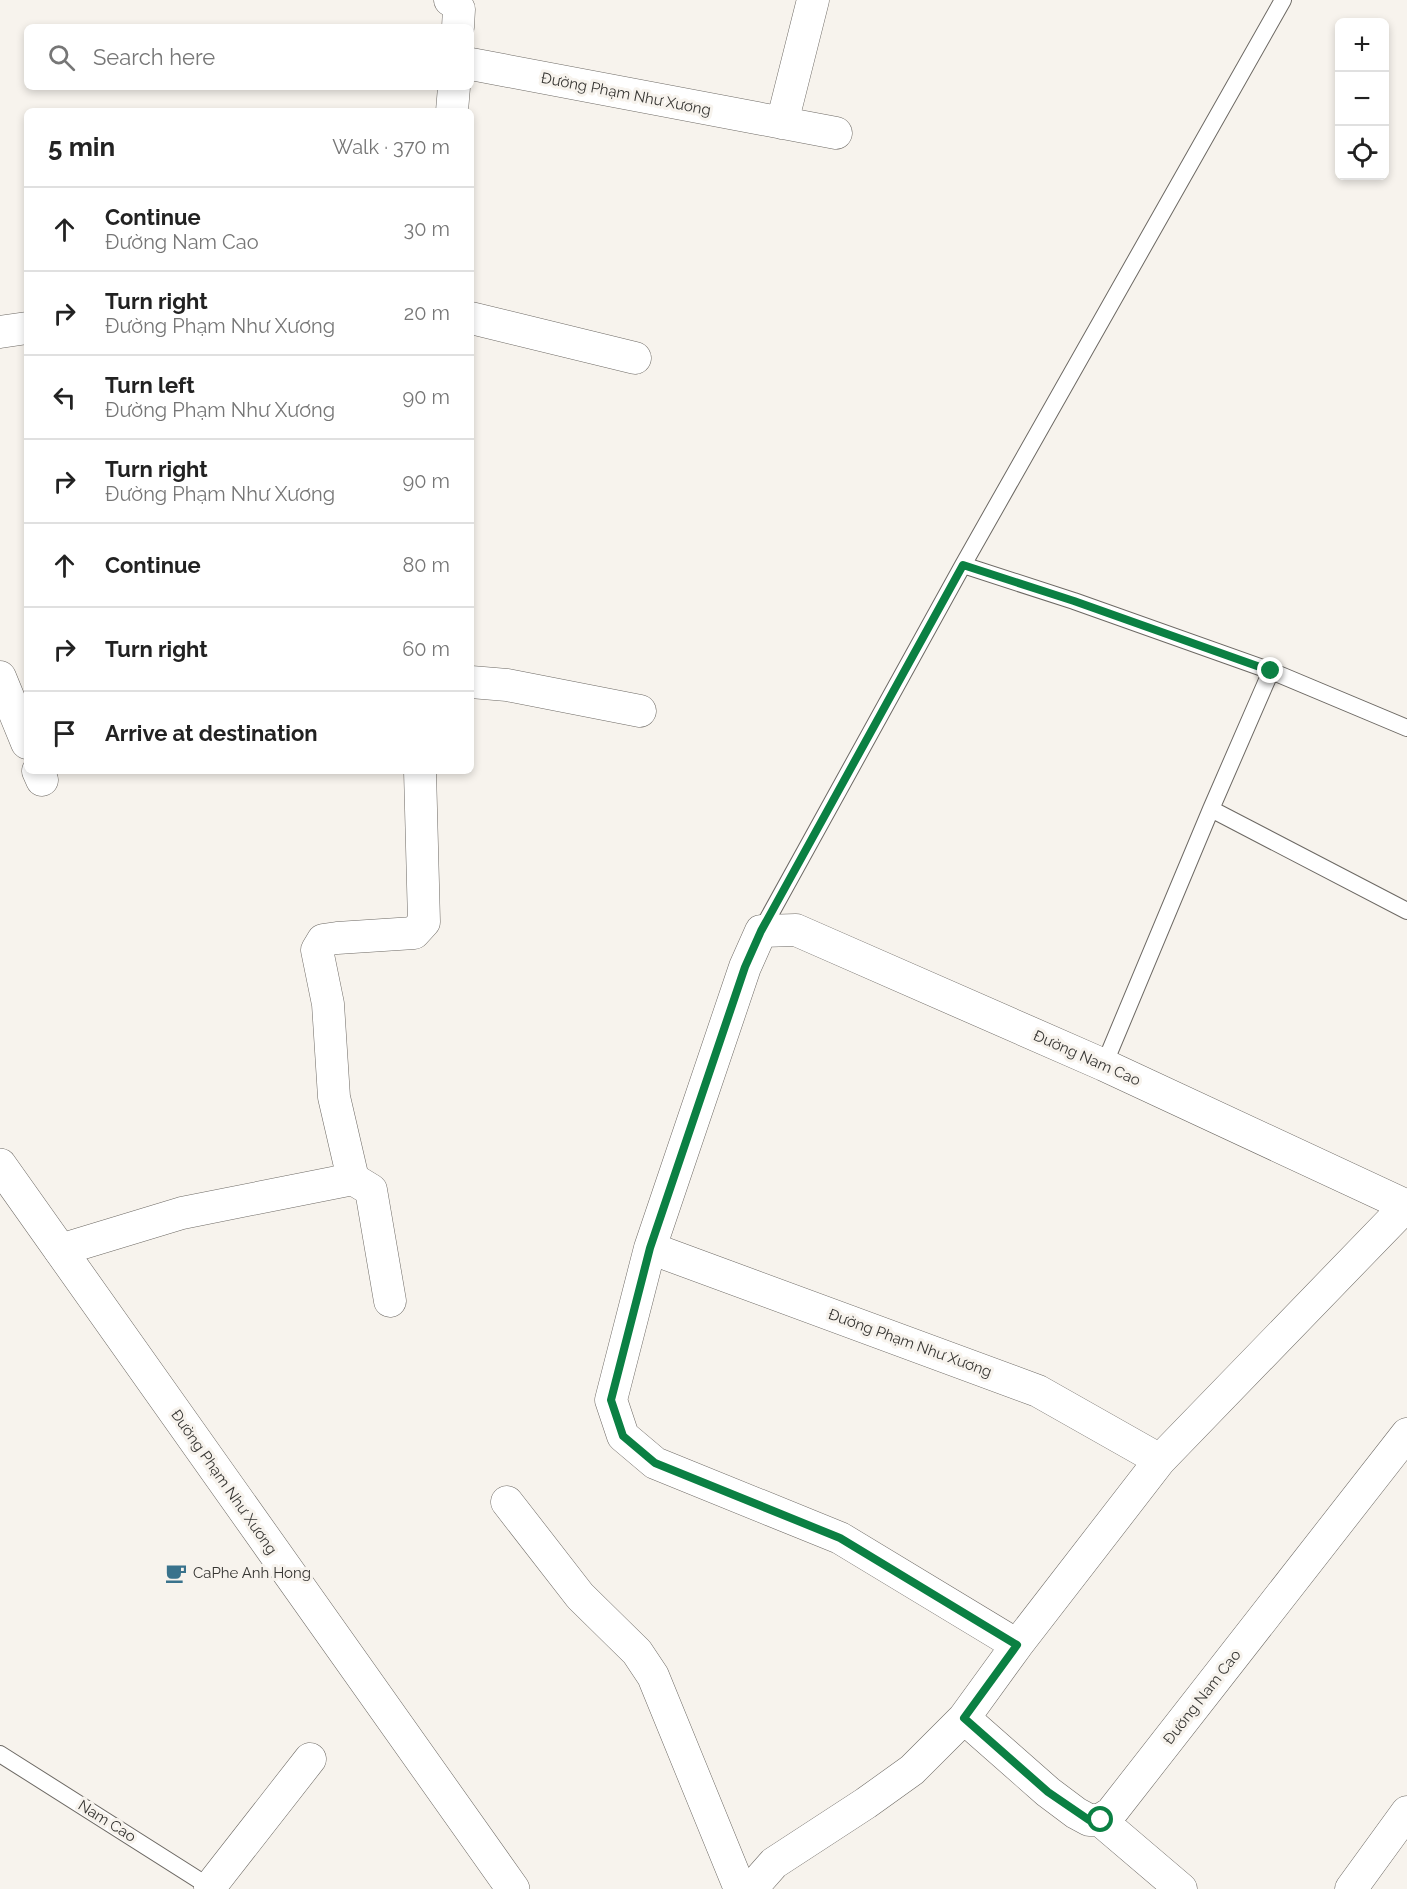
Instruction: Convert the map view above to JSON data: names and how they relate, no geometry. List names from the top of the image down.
{
  "streets": {
    "street": ["Đường Phạm Như Xương", "Đường Nam Cao"],
    "lane": ["Nam Cao"]
  },
  "places": {
    "cafe": ["CaPhe Anh Hong"]
  },
  "page": {
    "map_buttons": ["+", "−"],
    "search": "Search here",
    "heading": ["5 min", "Walk · 370 m"],
    "list": [
      ["Continue", "Đường Nam Cao", "30 m"],
      ["Turn right", "Đường Phạm Như Xương", "20 m"],
      ["Turn left", "Đường Phạm Như Xương", "90 m"],
      ["Turn right", "Đường Phạm Như Xương", "90 m"],
      ["Continue", "80 m"],
      ["Turn right", "60 m"],
      "Arrive at destination"
    ]
  }
}
